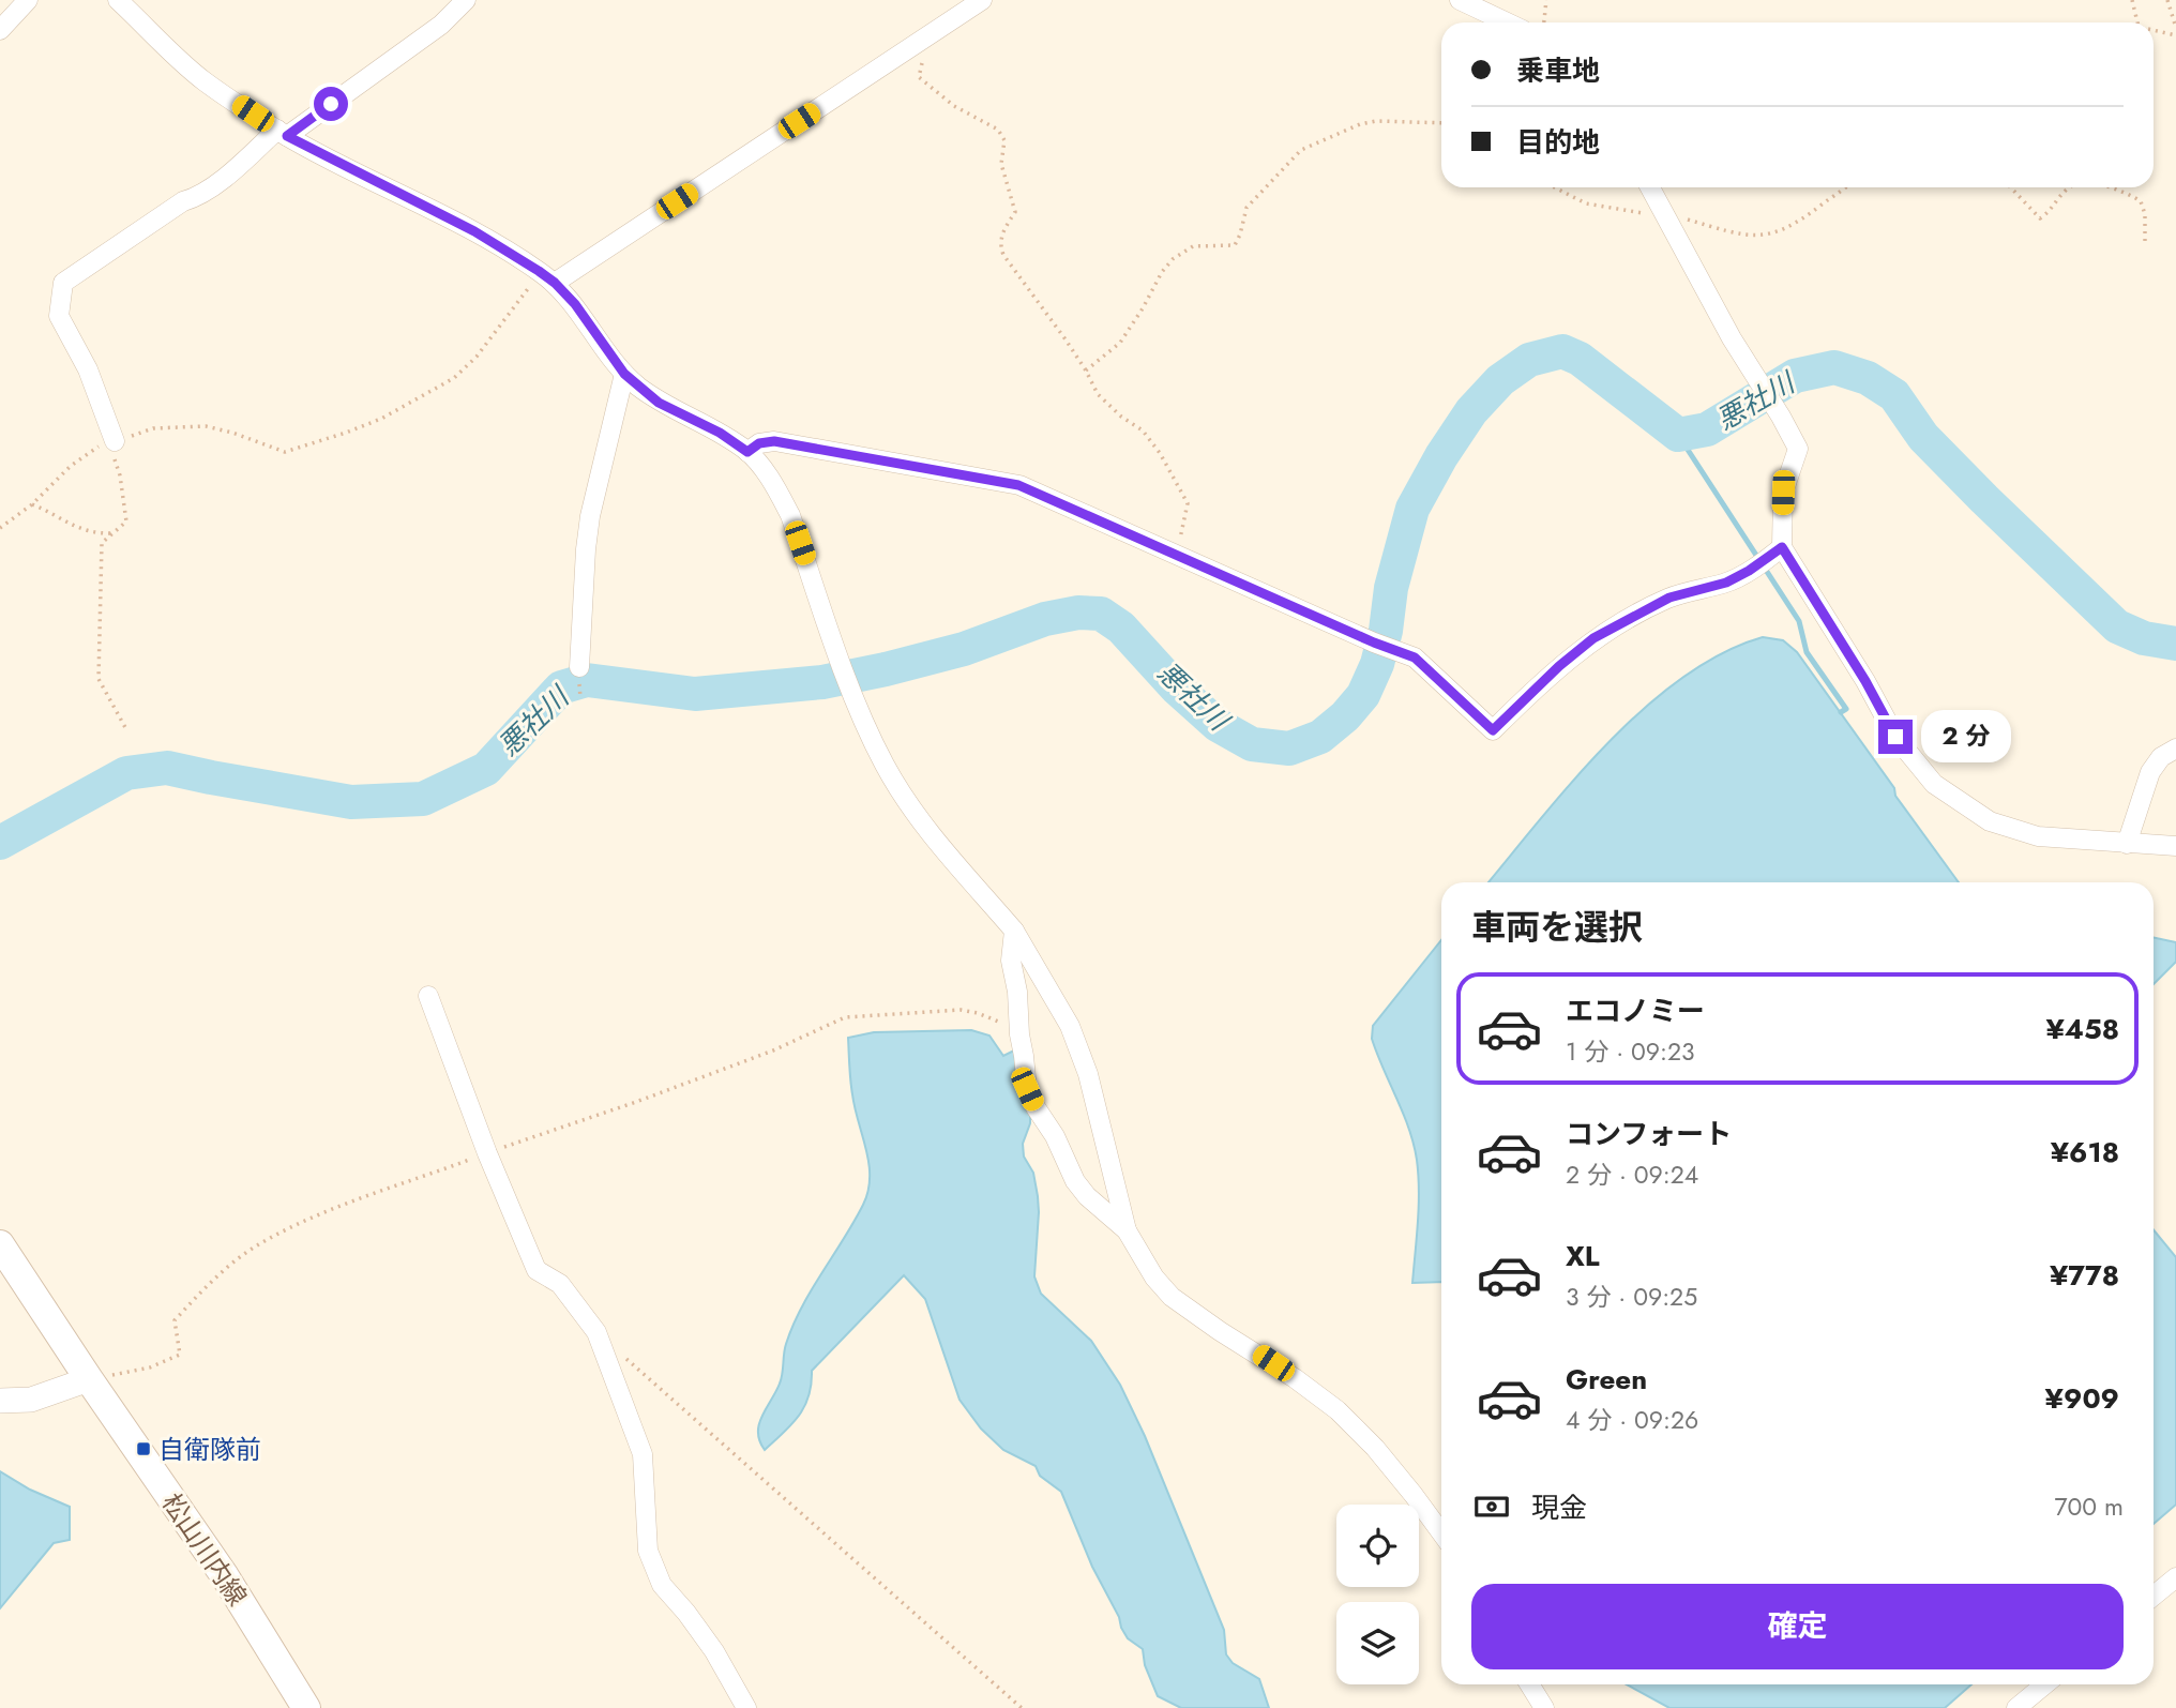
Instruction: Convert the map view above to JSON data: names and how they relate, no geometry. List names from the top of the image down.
{
  "streets": {
    "main road": ["松山川内線"]
  },
  "water": ["悪社川"],
  "places": {
    "transit": ["自衛隊前"]
  },
  "page": {
    "banner": ["乗車地", "目的地"],
    "bubble": "2 分",
    "heading": "車両を選択",
    "list": [
      {
        "name": "エコノミー",
        "note": "1 分 · 09:23",
        "value": "¥458"
      },
      {
        "name": "コンフォート",
        "note": "2 分 · 09:24",
        "value": "¥618"
      },
      {
        "name": "XL",
        "note": "3 分 · 09:25",
        "value": "¥778"
      },
      {
        "name": "Green",
        "note": "4 分 · 09:26",
        "value": "¥909"
      }
    ],
    "pay": ["現金", "700 m"],
    "buttons": "確定"
  }
}
